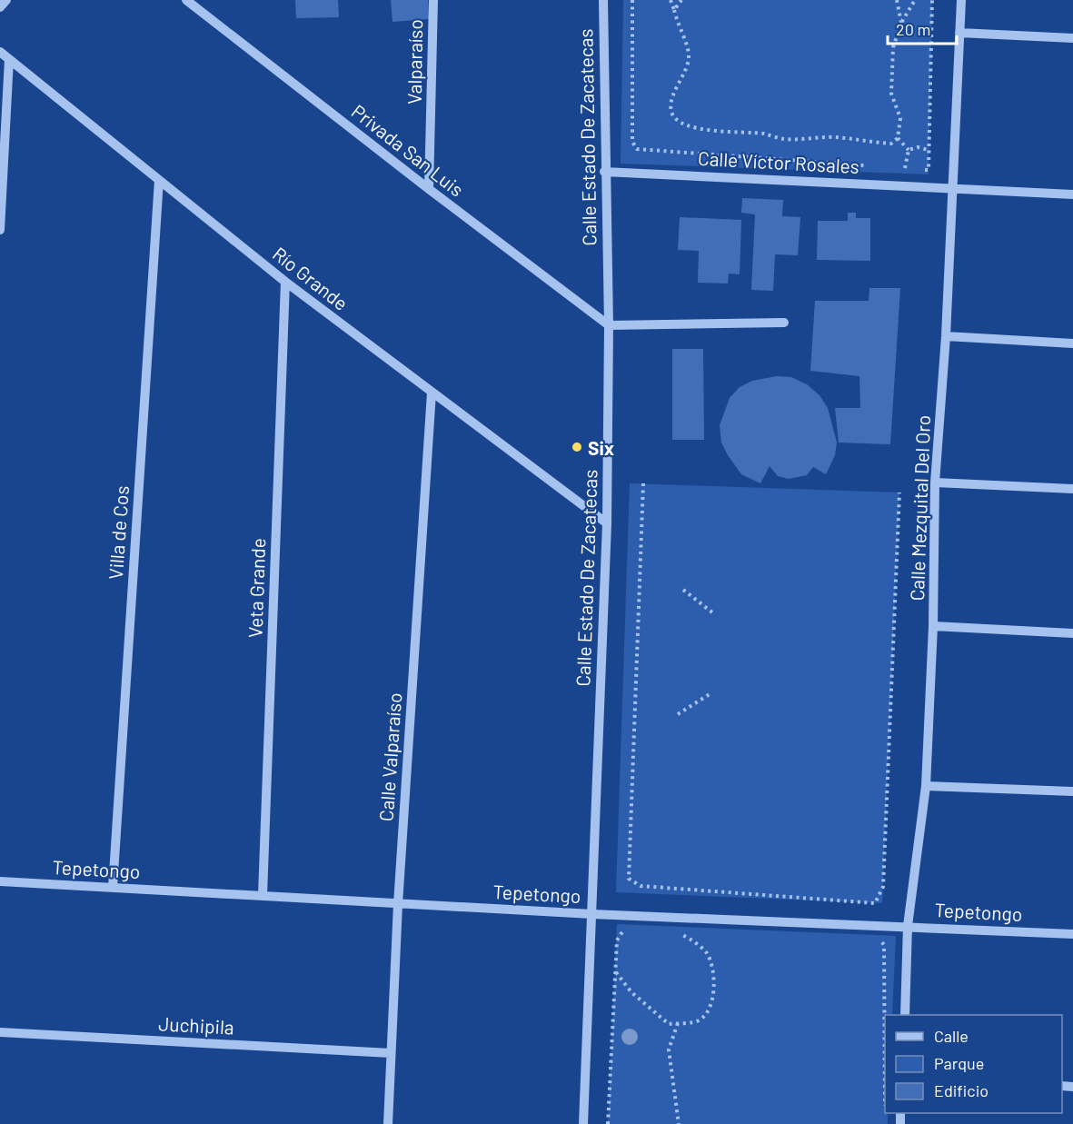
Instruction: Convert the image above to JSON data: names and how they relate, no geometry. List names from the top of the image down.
{
  "streets": {
    "street": [
      "Valparaíso",
      "Calle Estado De Zacatecas",
      "Privada San Luis",
      "Calle Víctor Rosales",
      "Río Grande",
      "Calle Mezquital Del Oro",
      "Villa de Cos",
      "Veta Grande",
      "Calle Valparaíso",
      "Tepetongo",
      "Juchipila"
    ]
  },
  "crossings": [
    ["Valparaíso", "Privada San Luis"],
    ["Calle Estado De Zacatecas", "Privada San Luis"],
    ["Calle Estado De Zacatecas", "Calle Víctor Rosales"],
    ["Calle Estado De Zacatecas", "Río Grande"],
    ["Calle Estado De Zacatecas", "Tepetongo"],
    ["Calle Víctor Rosales", "Calle Mezquital Del Oro"],
    ["Río Grande", "Villa de Cos"],
    ["Río Grande", "Veta Grande"],
    ["Río Grande", "Calle Valparaíso"],
    ["Calle Mezquital Del Oro", "Tepetongo"],
    ["Villa de Cos", "Tepetongo"],
    ["Veta Grande", "Tepetongo"],
    ["Calle Valparaíso", "Tepetongo"],
    ["Calle Valparaíso", "Juchipila"]
  ],
  "places": ["Six"],
  "legend": ["Calle", "Parque", "Edificio"],
  "scale_bar": "20 m"
}
